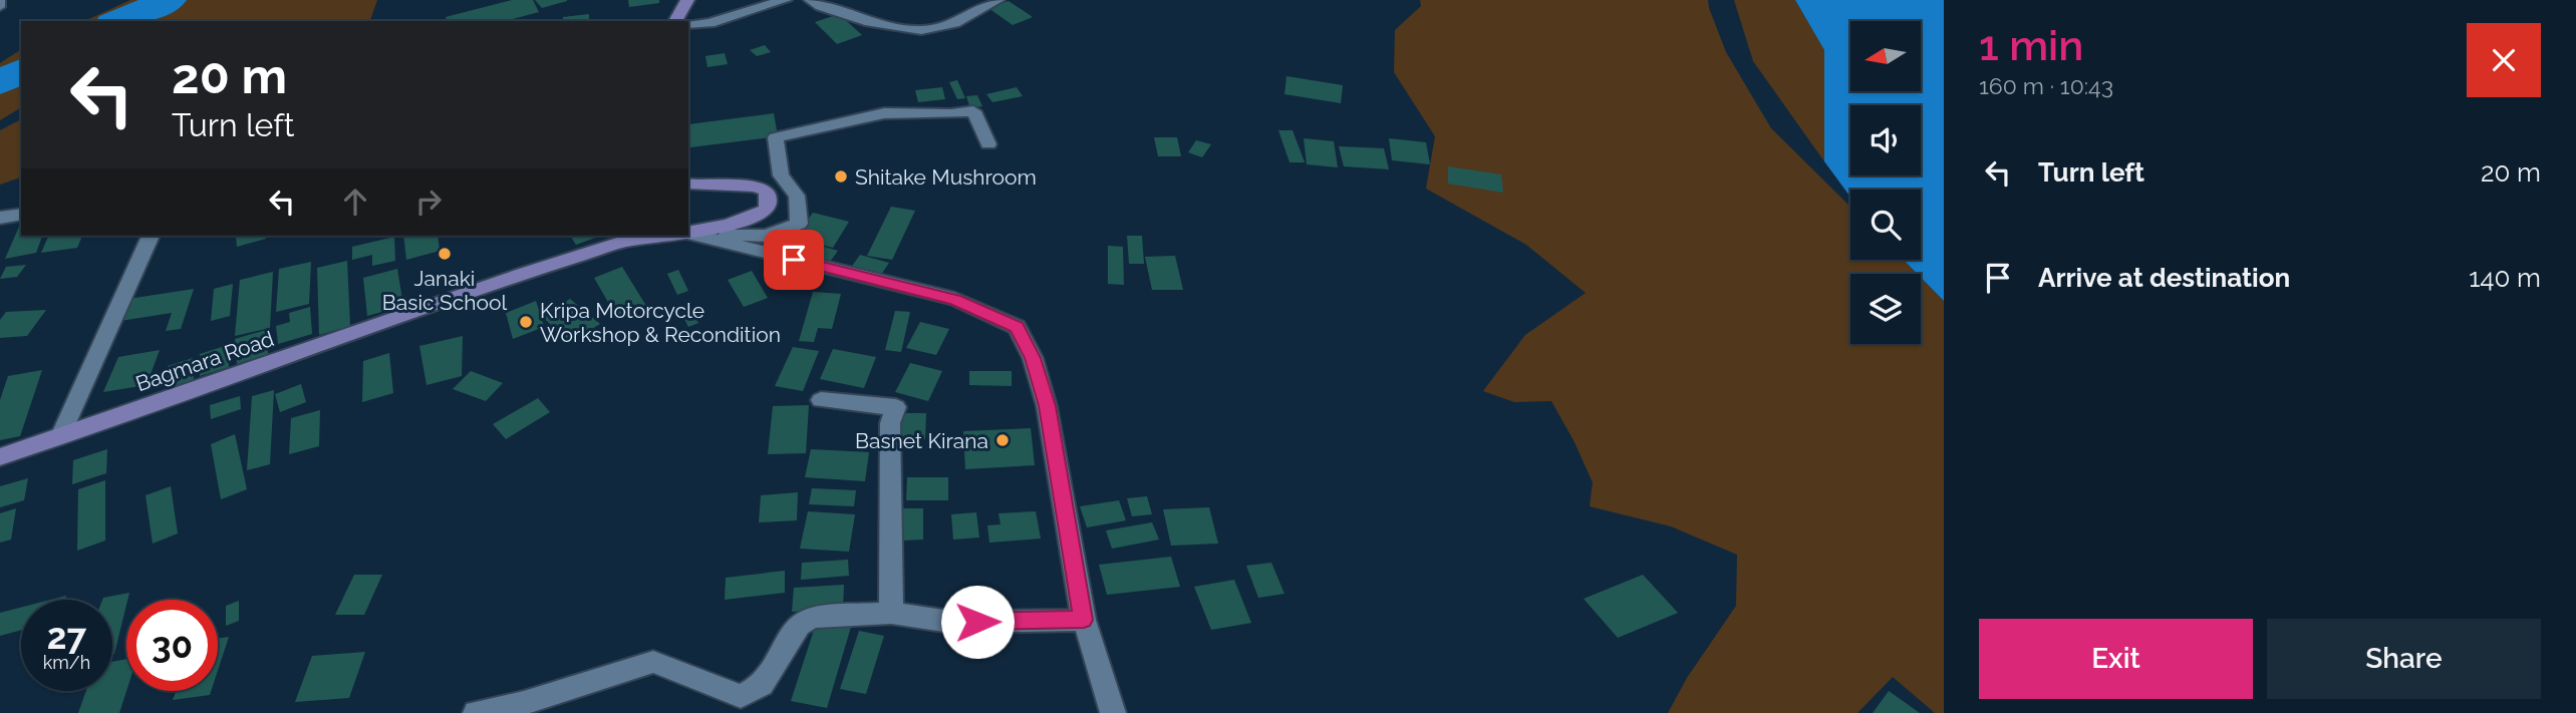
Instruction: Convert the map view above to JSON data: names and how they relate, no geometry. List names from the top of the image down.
{
  "streets": {
    "main road": ["Bagmara Road"]
  },
  "places": [
    "Shitake Mushroom",
    "Janaki Basic School",
    "Kripa Motorcycle Workshop & Recondition",
    "Basnet Kirana"
  ],
  "north": "left",
  "page": {
    "heading": ["1 min", "160 m · 10:43"],
    "turn": ["20 m", "Turn left"],
    "list": [
      {
        "name": "Turn left",
        "value": "20 m"
      },
      {
        "name": "Arrive at destination",
        "value": "140 m"
      }
    ],
    "speed": "27 km/h",
    "limit": "30",
    "buttons": ["Exit", "Share"]
  }
}
